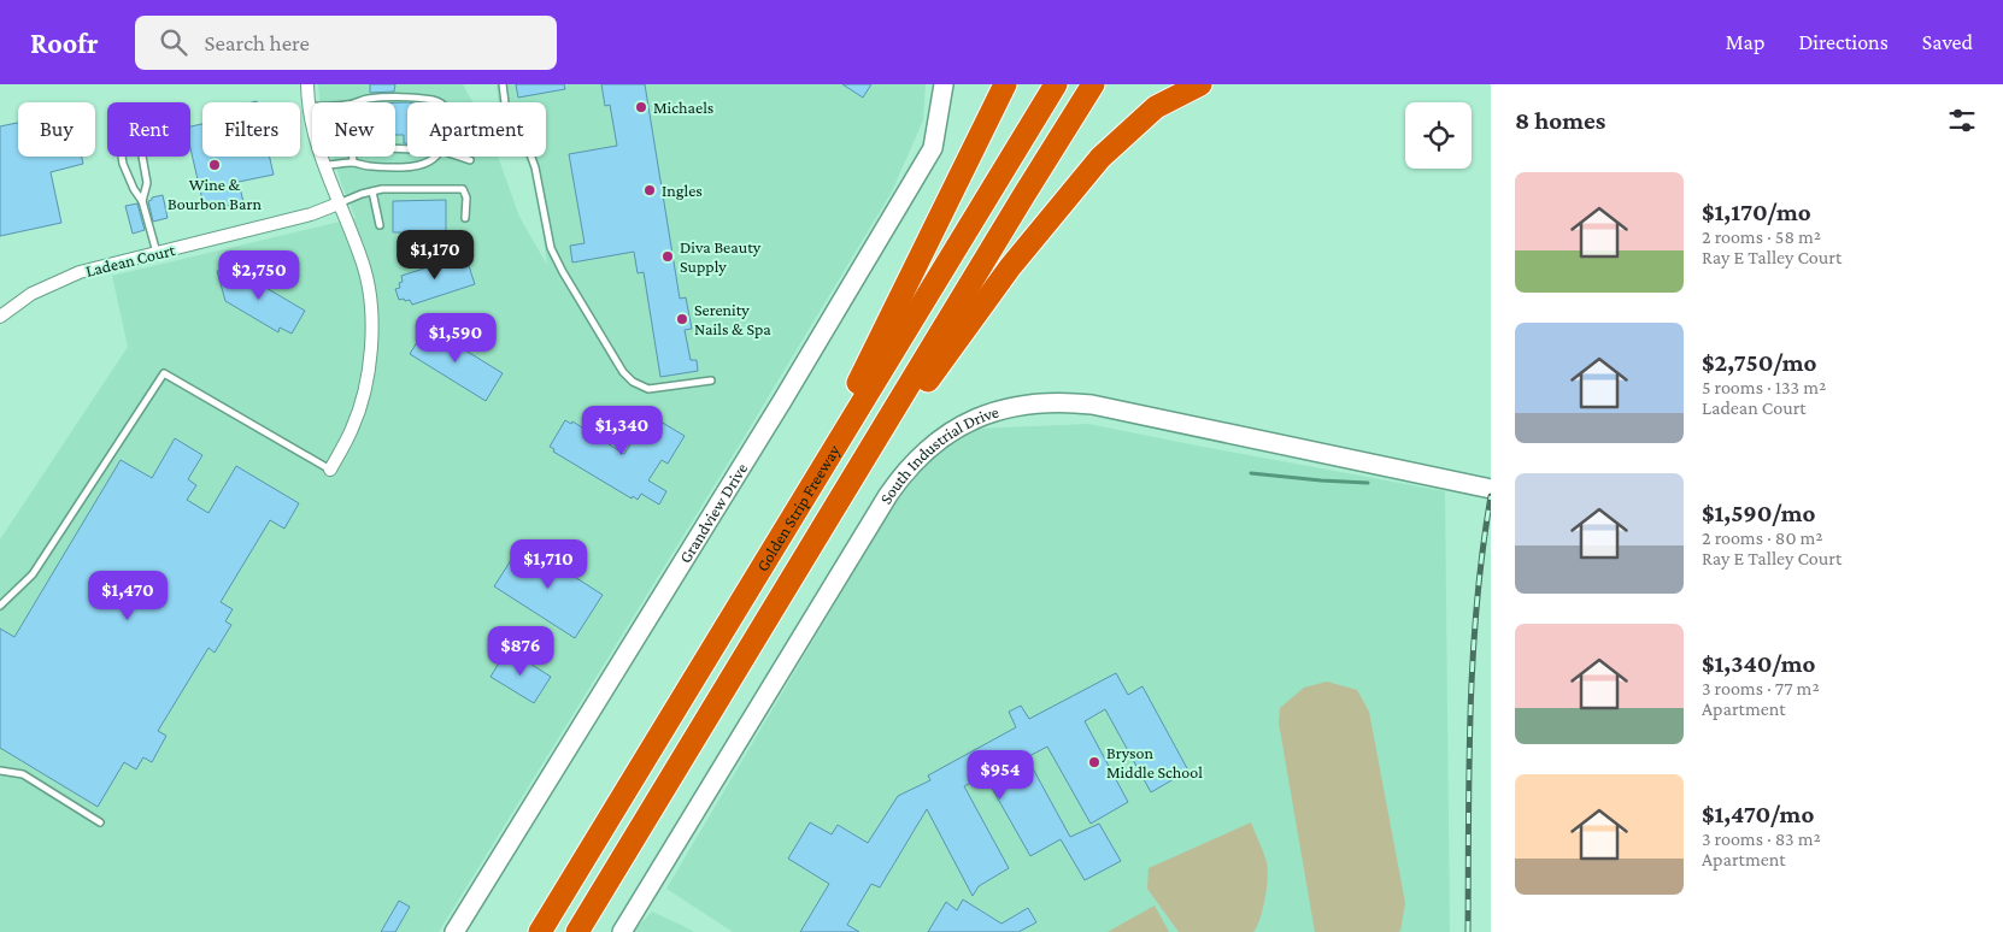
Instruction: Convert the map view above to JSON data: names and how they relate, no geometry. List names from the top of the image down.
{
  "streets": {
    "highway": ["Golden Strip Freeway"],
    "street": ["Ladean Court", "South Industrial Drive", "Grandview Drive"]
  },
  "places": [
    "Michaels",
    "Wine & Bourbon Barn",
    "Ingles",
    "Diva Beauty Supply",
    "Serenity Nails & Spa",
    "Bryson Middle School"
  ],
  "page": {
    "header": "Roofr",
    "search": "Search here",
    "nav": ["Map", "Directions", "Saved"],
    "heading": "8 homes",
    "chip": [
      "Buy",
      "Rent",
      "Filters",
      "New",
      "Apartment"
    ],
    "list": [
      {
        "name": "$1,170/mo",
        "note": "2 rooms · 58 m² · Ray E Talley Court"
      },
      {
        "name": "$2,750/mo",
        "note": "5 rooms · 133 m² · Ladean Court"
      },
      {
        "name": "$1,590/mo",
        "note": "2 rooms · 80 m² · Ray E Talley Court"
      },
      {
        "name": "$1,340/mo",
        "note": "3 rooms · 77 m² · Apartment"
      },
      {
        "name": "$1,470/mo",
        "note": "3 rooms · 83 m² · Apartment"
      }
    ],
    "price": [
      "$1,170",
      "$2,750",
      "$1,590",
      "$1,340",
      "$1,710",
      "$1,470",
      "$876",
      "$954"
    ]
  }
}
